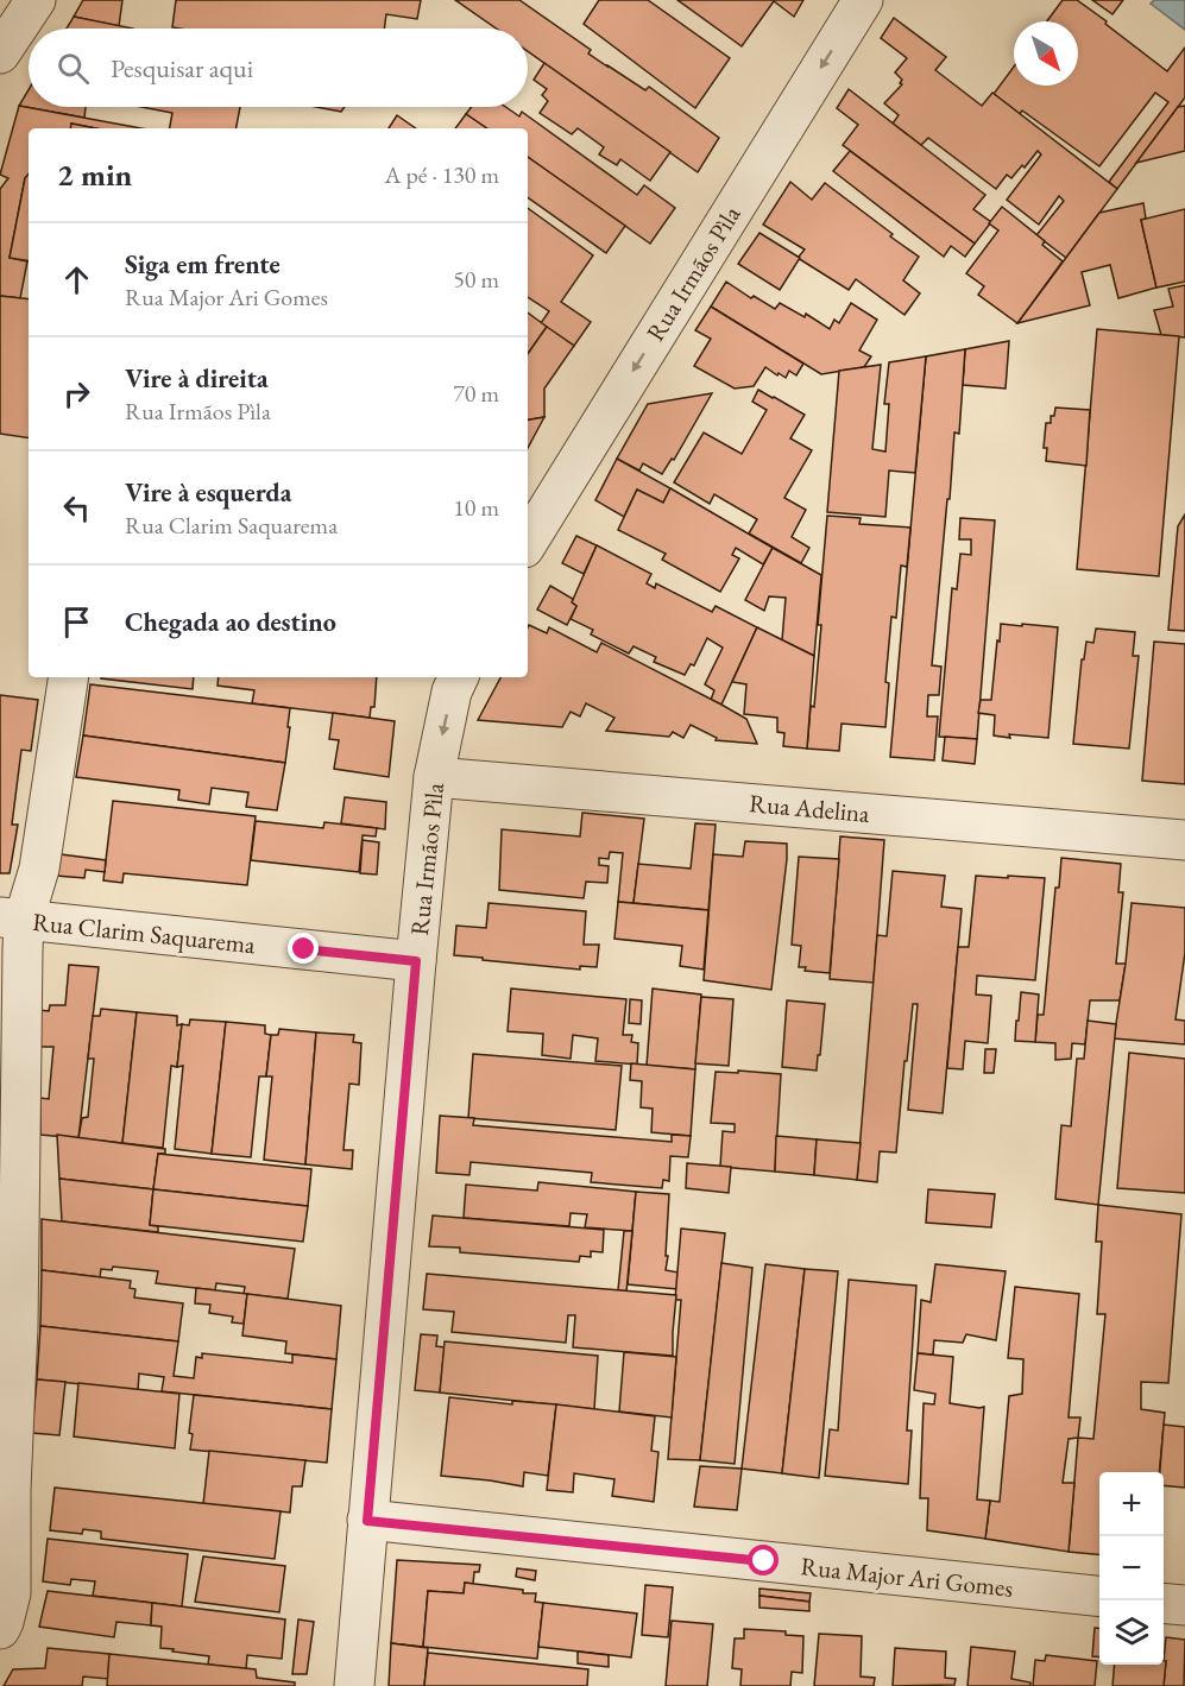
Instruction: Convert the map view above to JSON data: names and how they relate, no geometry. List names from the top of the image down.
{
  "streets": {
    "street": [
      "Rua Irmãos Pìla",
      "Rua Adelina",
      "Rua Clarim Saquarema",
      "Rua Major Ari Gomes"
    ]
  },
  "crossings": [
    ["Rua Irmãos Pìla", "Rua Adelina"],
    ["Rua Irmãos Pìla", "Rua Clarim Saquarema"],
    ["Rua Irmãos Pìla", "Rua Major Ari Gomes"]
  ],
  "one_way": ["Rua Irmãos Pìla"],
  "north": "bottom right",
  "page": {
    "search": "Pesquisar aqui",
    "heading": ["2 min", "A pé · 130 m"],
    "list": [
      ["Siga em frente", "Rua Major Ari Gomes", "50 m"],
      ["Vire à direita", "Rua Irmãos Pìla", "70 m"],
      ["Vire à esquerda", "Rua Clarim Saquarema", "10 m"],
      "Chegada ao destino"
    ],
    "map_buttons": ["+", "−"]
  }
}
